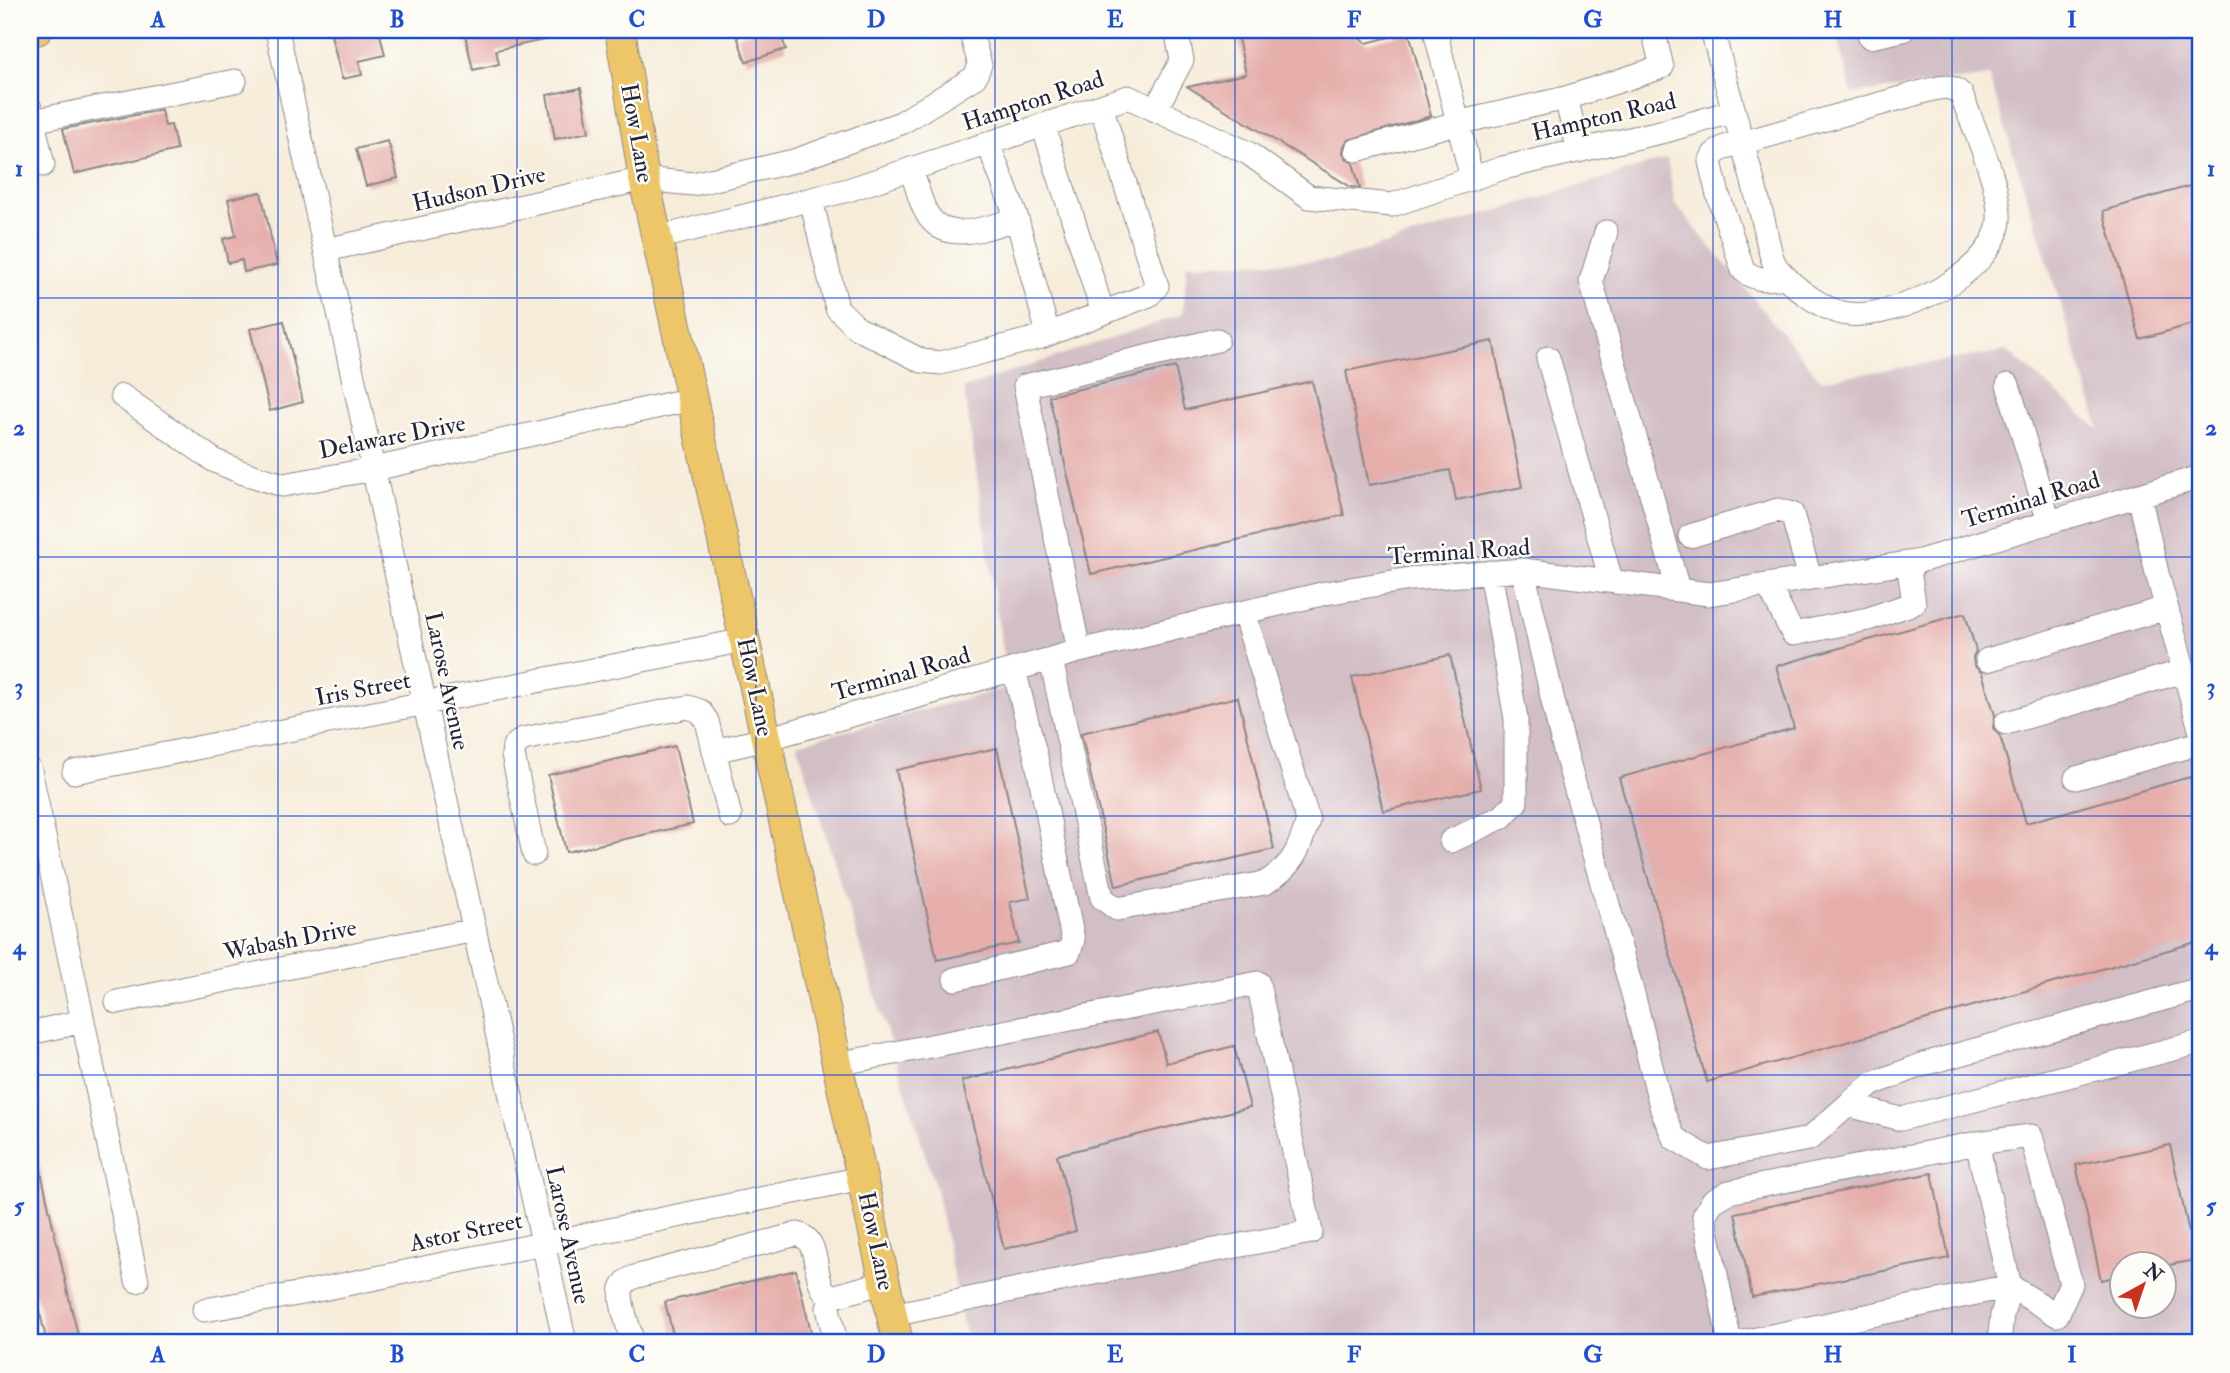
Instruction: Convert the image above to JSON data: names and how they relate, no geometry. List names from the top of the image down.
{
  "streets": {
    "main road": ["How Lane"],
    "street": [
      "Hampton Road",
      "Hudson Drive",
      "Delaware Drive",
      "Terminal Road",
      "Larose Avenue",
      "Iris Street",
      "Wabash Drive",
      "Astor Street"
    ]
  },
  "crossings": [
    ["Hampton Road", "How Lane"],
    ["How Lane", "Hudson Drive"],
    ["How Lane", "Delaware Drive"],
    ["How Lane", "Terminal Road"],
    ["How Lane", "Iris Street"],
    ["How Lane", "Astor Street"],
    ["Hudson Drive", "Larose Avenue"],
    ["Delaware Drive", "Larose Avenue"],
    ["Larose Avenue", "Iris Street"],
    ["Larose Avenue", "Wabash Drive"],
    ["Larose Avenue", "Astor Street"]
  ],
  "north": "top right",
  "grid": {
    "columns": [
      "A",
      "B",
      "C",
      "D",
      "E",
      "F",
      "G",
      "H",
      "I"
    ],
    "rows": [
      "1",
      "2",
      "3",
      "4",
      "5"
    ]
  }
}
